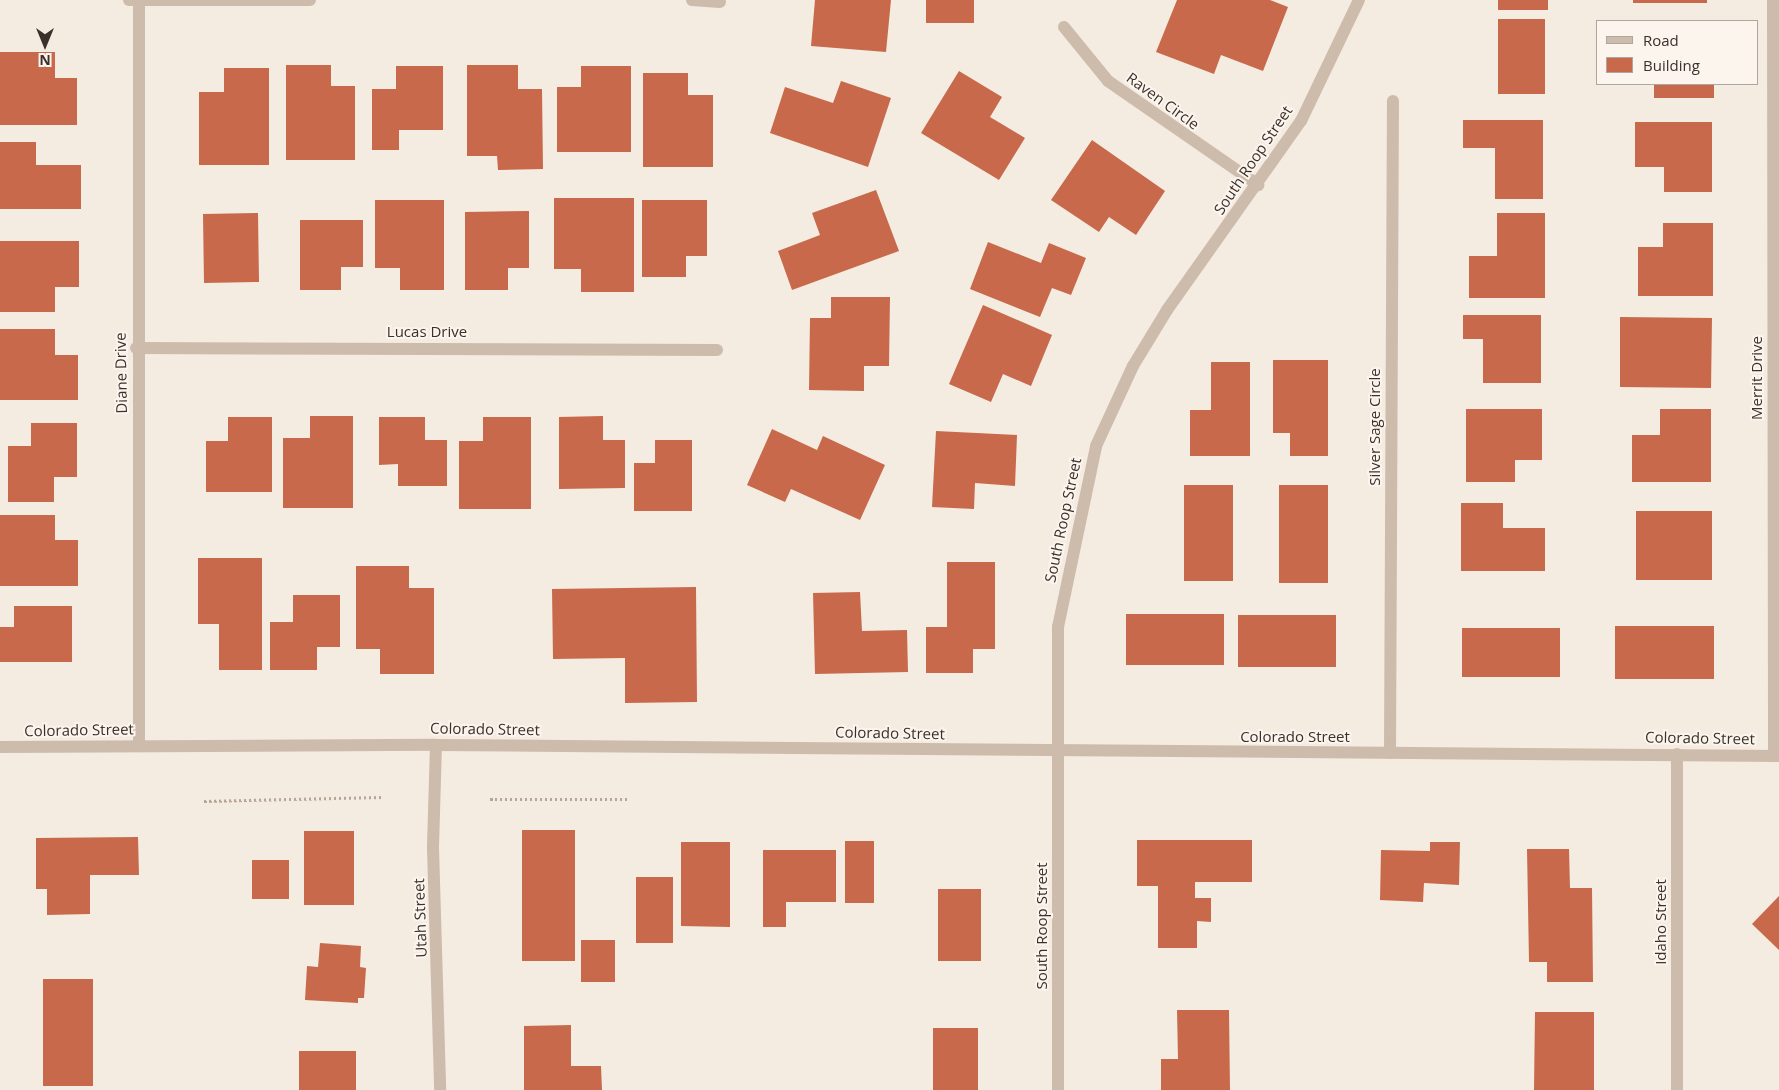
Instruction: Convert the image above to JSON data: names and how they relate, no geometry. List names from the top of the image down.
{
  "streets": {
    "street": [
      "Raven Circle",
      "South Roop Street",
      "Lucas Drive",
      "Diane Drive",
      "Merrit Drive",
      "Silver Sage Circle",
      "Colorado Street",
      "Utah Street",
      "Idaho Street"
    ]
  },
  "crossings": [
    ["Raven Circle", "South Roop Street"],
    ["South Roop Street", "Colorado Street"],
    ["Lucas Drive", "Diane Drive"],
    ["Diane Drive", "Colorado Street"],
    ["Merrit Drive", "Colorado Street"],
    ["Silver Sage Circle", "Colorado Street"],
    ["Colorado Street", "Utah Street"],
    ["Colorado Street", "Idaho Street"]
  ],
  "legend": ["Road", "Building"],
  "north": "bottom"
}
